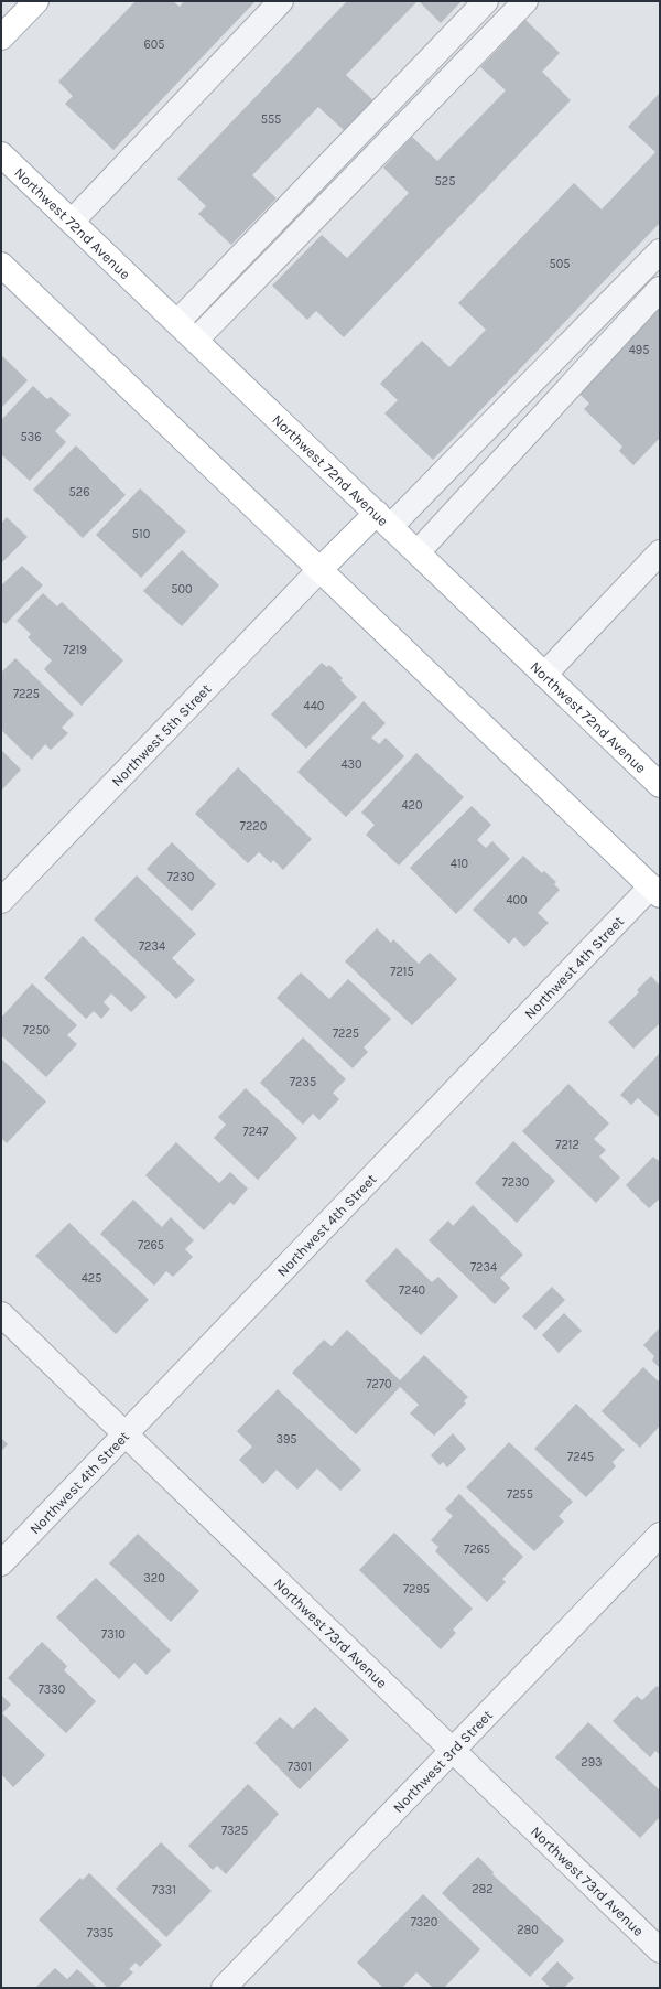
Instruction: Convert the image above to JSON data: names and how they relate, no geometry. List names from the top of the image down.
{
  "streets": {
    "main road": ["Northwest 72nd Avenue"],
    "street": [
      "Northwest 5th Street",
      "Northwest 4th Street",
      "Northwest 73rd Avenue",
      "Northwest 3rd Street"
    ]
  },
  "crossings": [
    ["Northwest 4th Street", "Northwest 73rd Avenue"],
    ["Northwest 73rd Avenue", "Northwest 3rd Street"]
  ],
  "house_numbers": [
    "605",
    "555",
    "525",
    "505",
    "495",
    "536",
    "526",
    "510",
    "500",
    "7219",
    "7225",
    "440",
    "430",
    "420",
    "7220",
    "410",
    "7230",
    "400",
    "7234",
    "7215",
    "7250",
    "7225",
    "7235",
    "7247",
    "7212",
    "7230",
    "7265",
    "7234",
    "425",
    "7240",
    "7270",
    "395",
    "7245",
    "7255",
    "7265",
    "320",
    "7295",
    "7310",
    "7330",
    "293",
    "7301",
    "7325",
    "282",
    "7331",
    "7320",
    "280",
    "7335"
  ]
}
